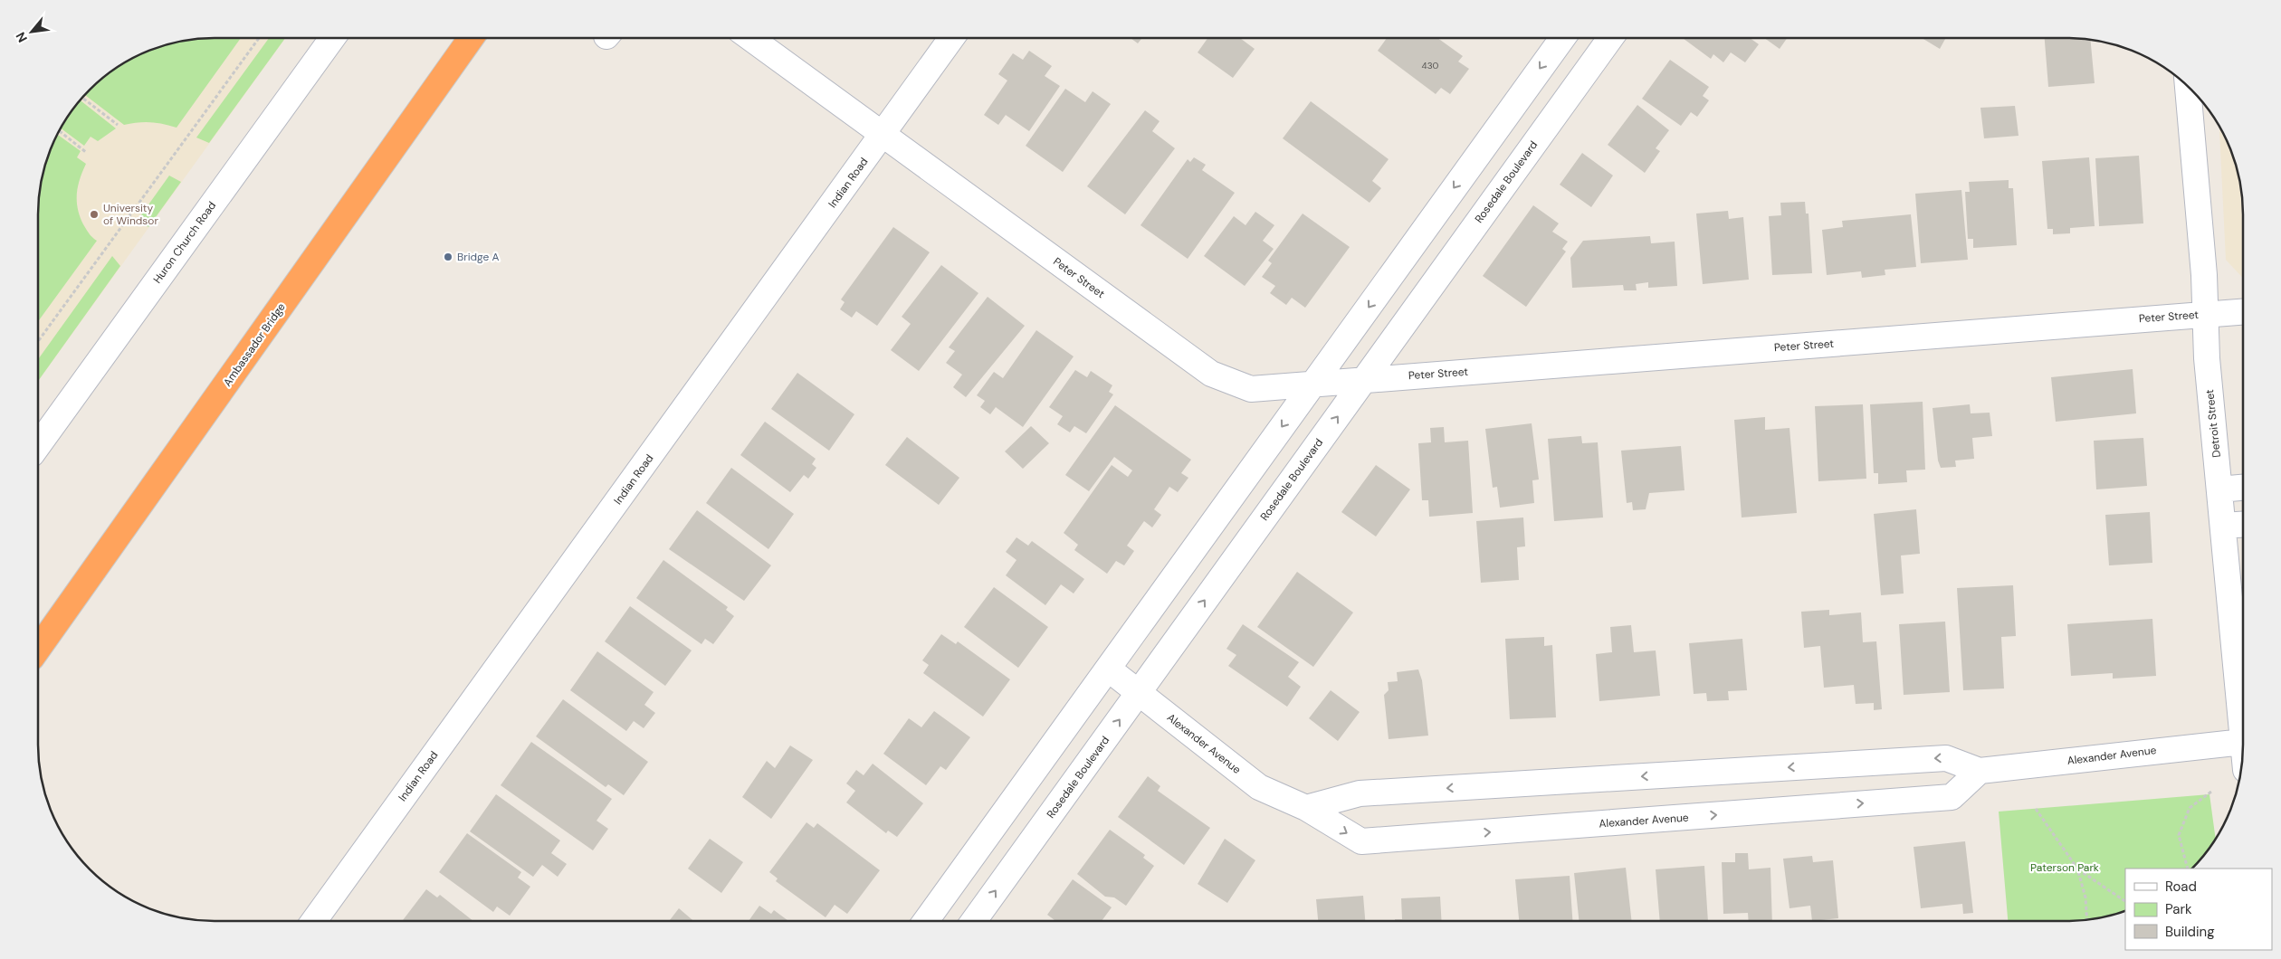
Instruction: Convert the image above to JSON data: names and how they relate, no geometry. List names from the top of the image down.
{
  "streets": {
    "highway": ["Ambassador Bridge"],
    "street": [
      "Rosedale Boulevard",
      "Indian Road",
      "Huron Church Road",
      "Peter Street",
      "Detroit Street",
      "Alexander Avenue"
    ]
  },
  "crossings": [
    ["Rosedale Boulevard", "Peter Street"],
    ["Rosedale Boulevard", "Alexander Avenue"],
    ["Indian Road", "Peter Street"],
    ["Peter Street", "Detroit Street"],
    ["Detroit Street", "Alexander Avenue"]
  ],
  "parks": ["Paterson Park"],
  "places": ["University of Windsor", "Bridge A"],
  "house_numbers": ["430"],
  "legend": ["Road", "Park", "Building"],
  "north": "bottom left"
}
